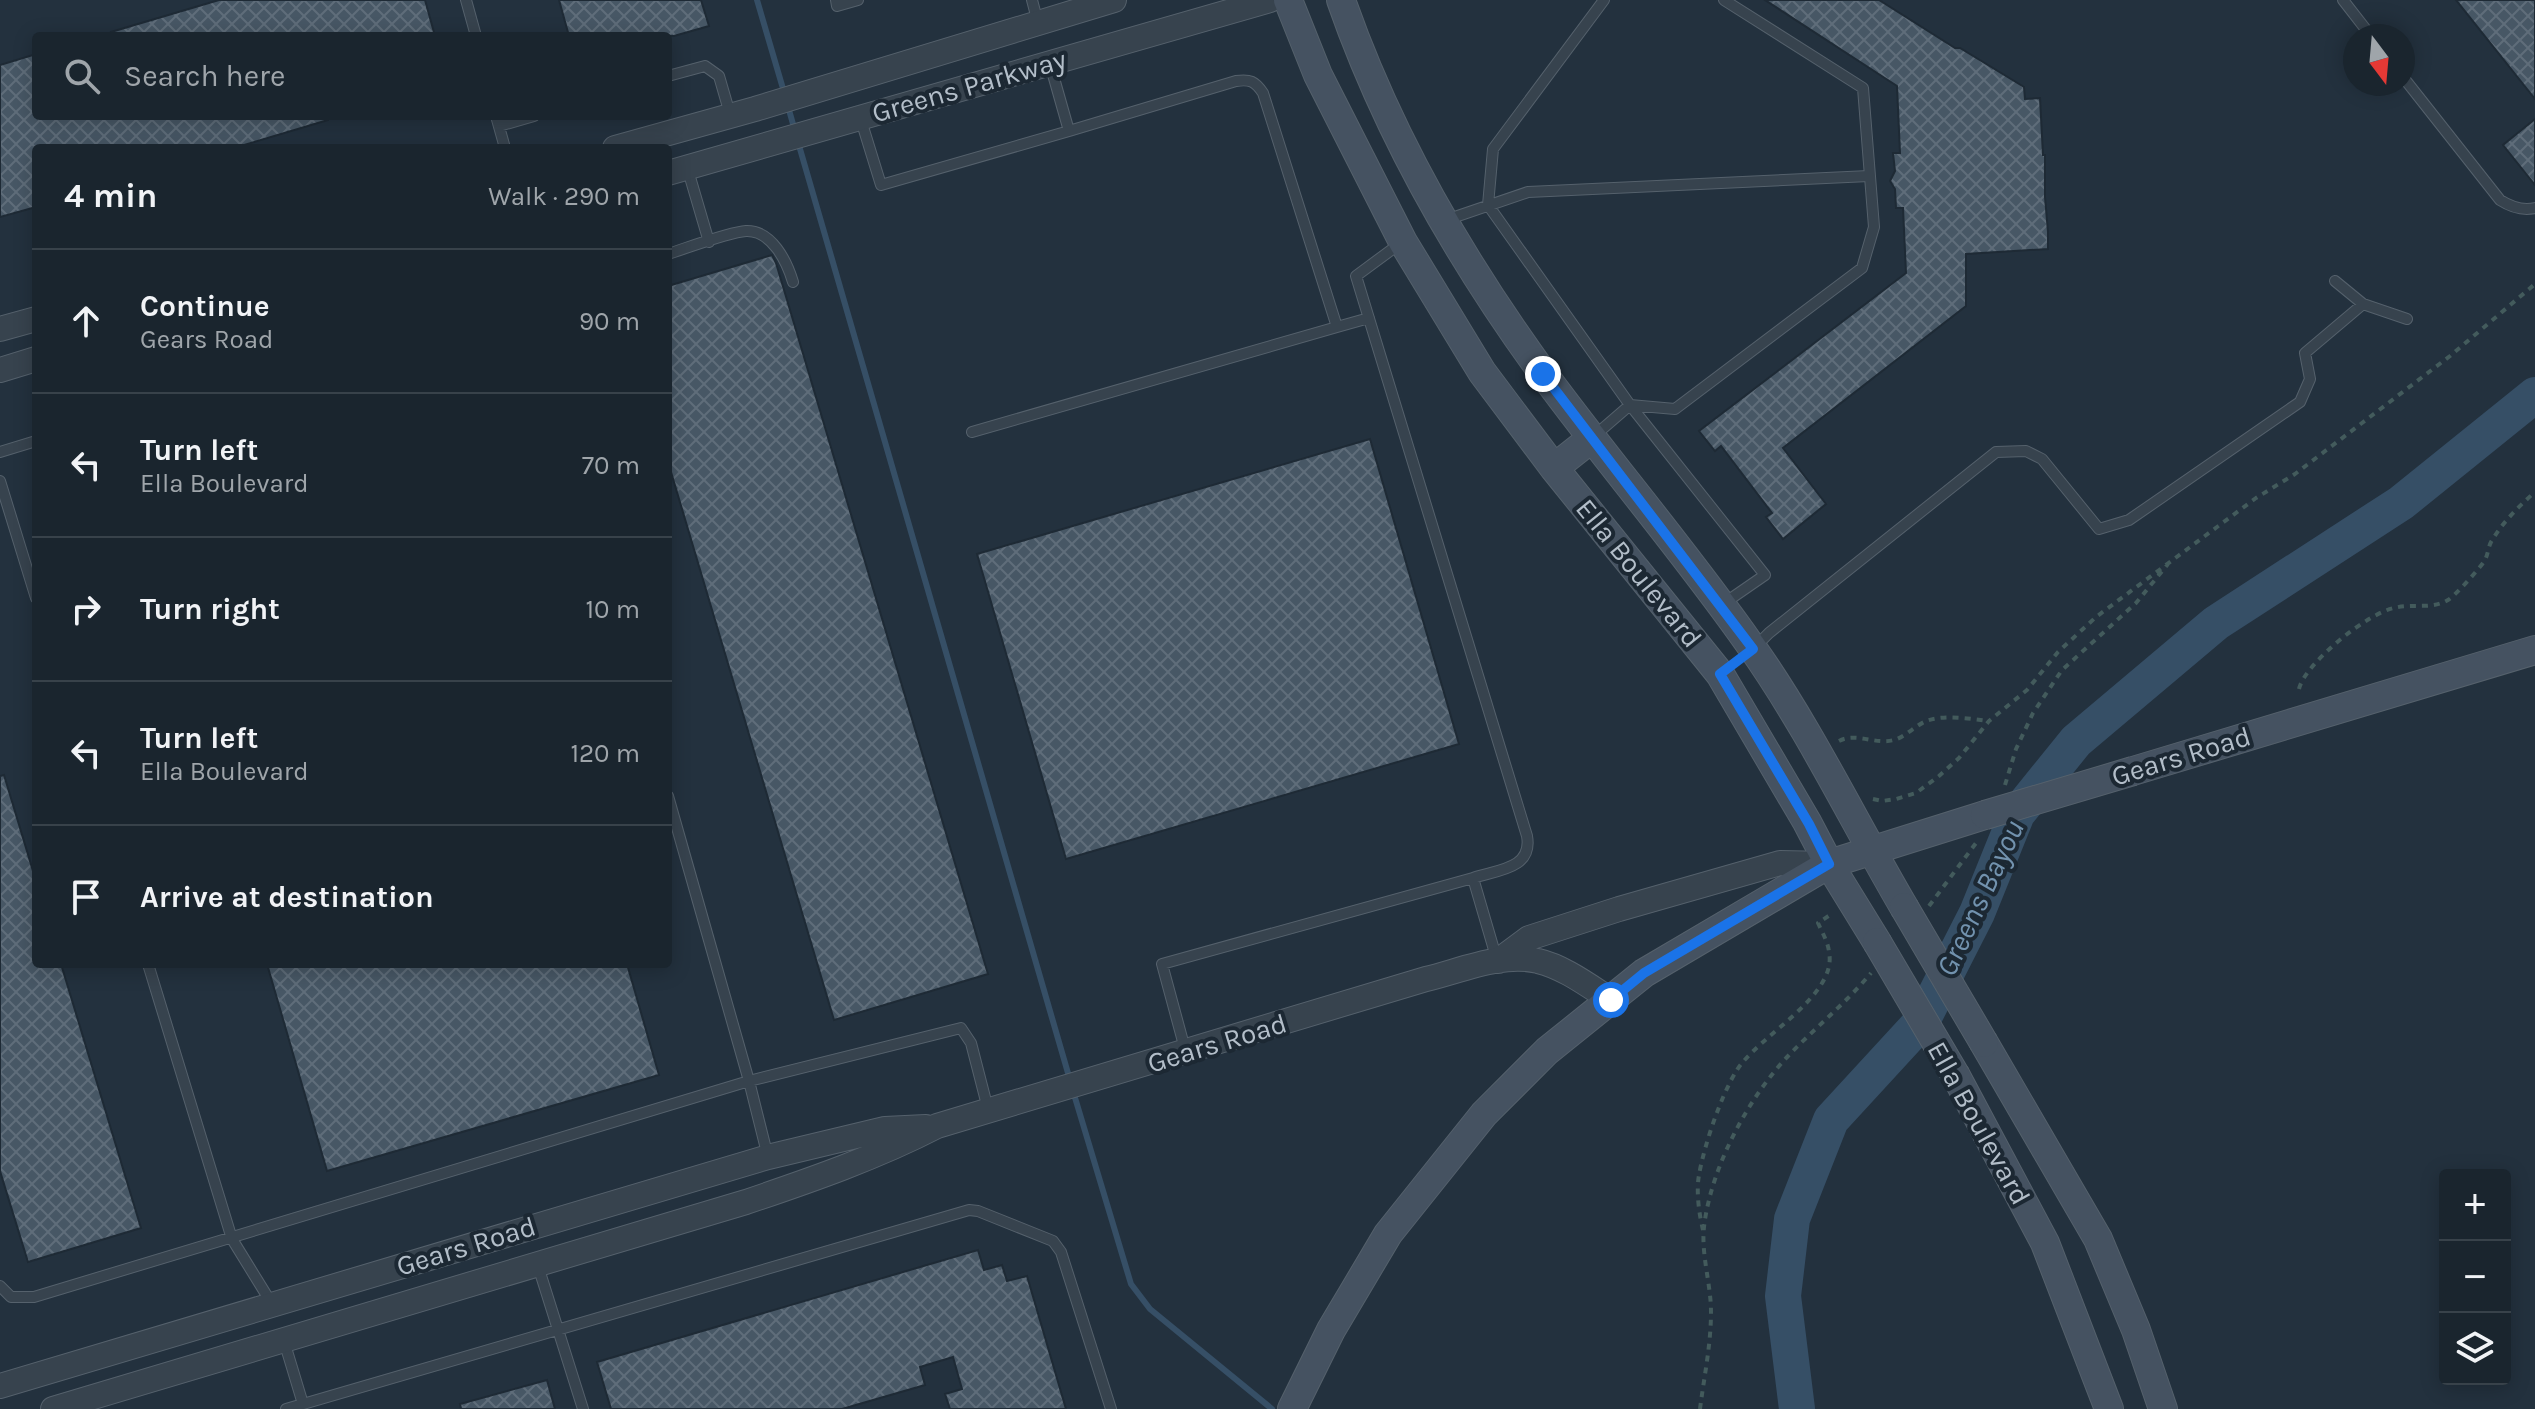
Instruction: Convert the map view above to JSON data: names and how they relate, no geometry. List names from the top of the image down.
{
  "streets": {
    "main road": ["Ella Boulevard", "Gears Road"],
    "street": ["Greens Parkway"]
  },
  "crossings": [
    ["Ella Boulevard", "Gears Road"]
  ],
  "water": ["Greens Bayou"],
  "north": "bottom",
  "page": {
    "search": "Search here",
    "heading": ["4 min", "Walk · 290 m"],
    "list": [
      ["Continue", "Gears Road", "90 m"],
      ["Turn left", "Ella Boulevard", "70 m"],
      ["Turn right", "10 m"],
      ["Turn left", "Ella Boulevard", "120 m"],
      "Arrive at destination"
    ],
    "map_buttons": ["+", "−"]
  }
}
